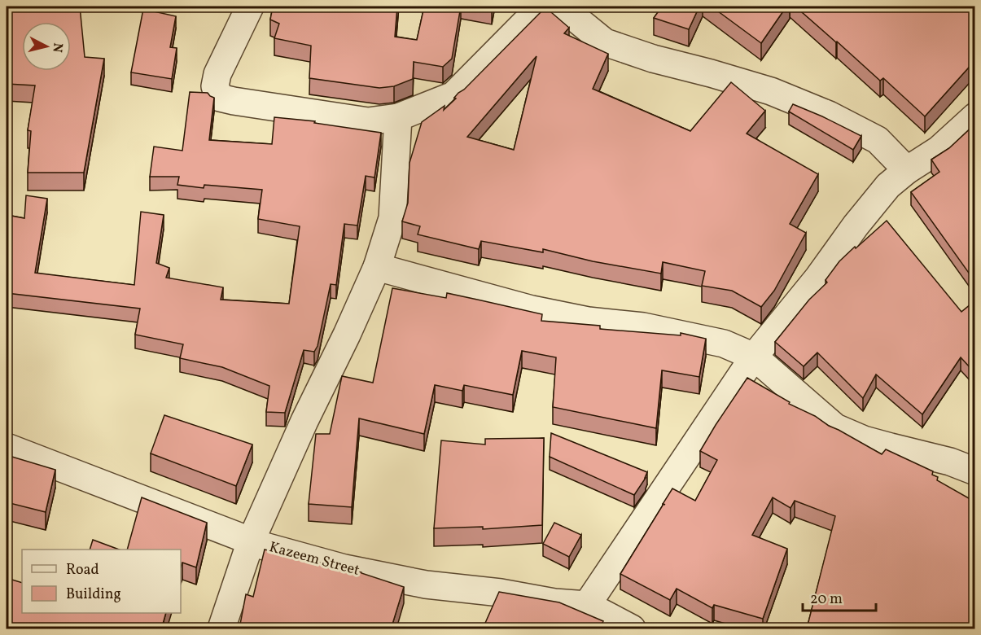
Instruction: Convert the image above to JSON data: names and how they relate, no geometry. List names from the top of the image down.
{
  "streets": {
    "street": ["Kazeem Street"]
  },
  "legend": ["Road", "Building"],
  "scale_bar": "20 m",
  "north": "right"
}
